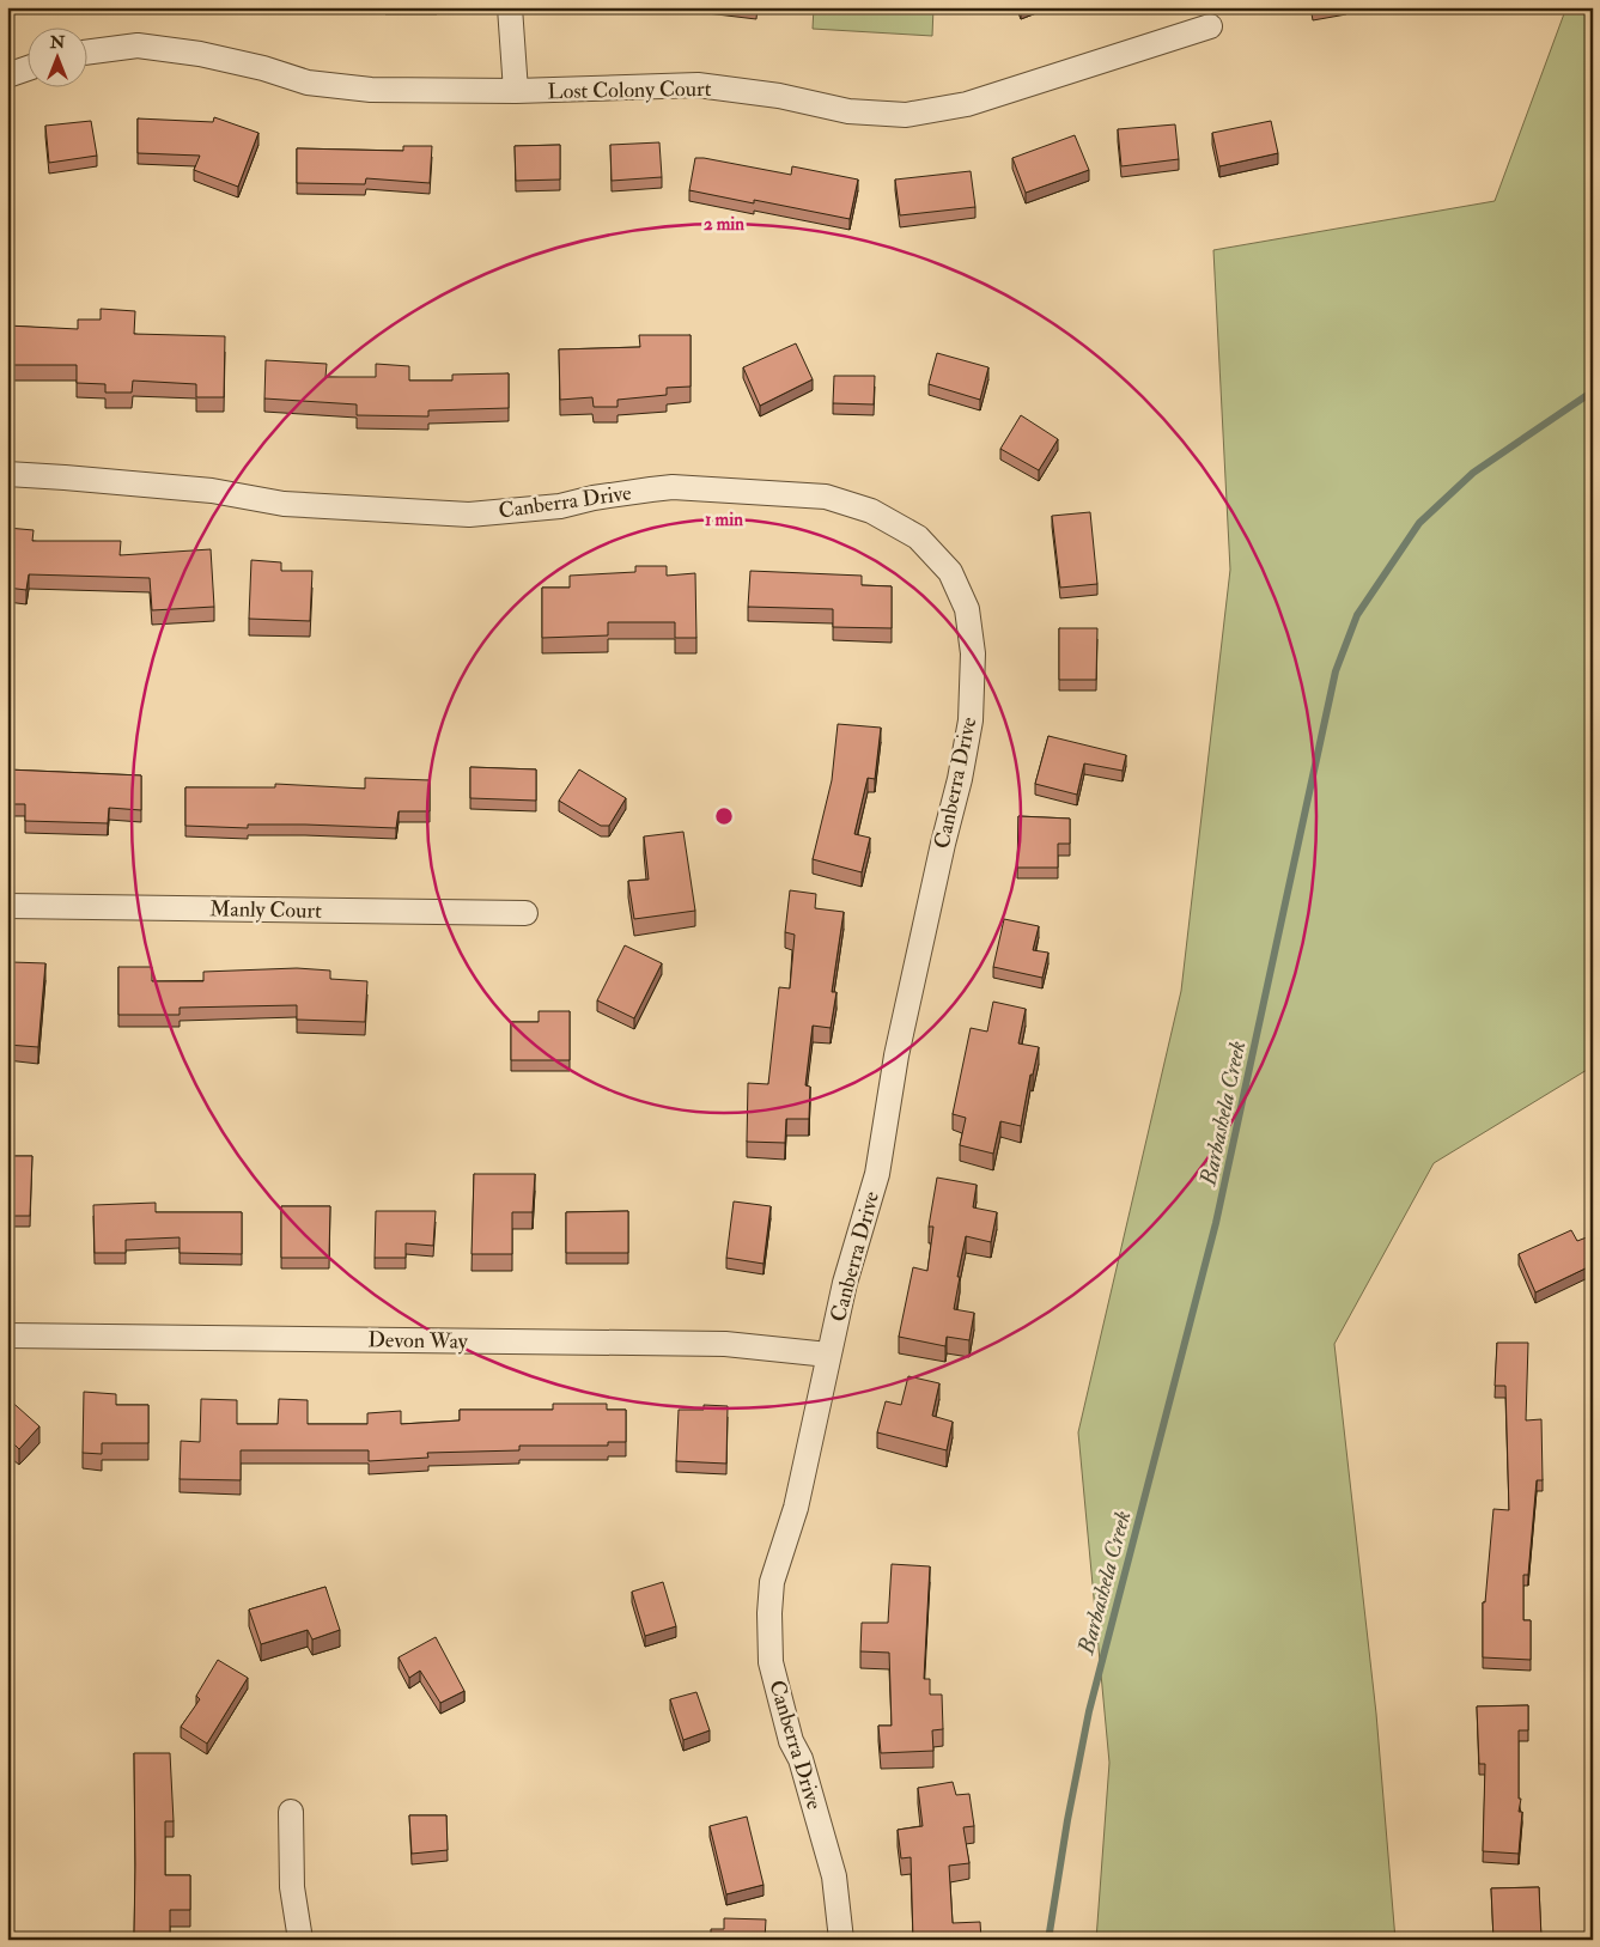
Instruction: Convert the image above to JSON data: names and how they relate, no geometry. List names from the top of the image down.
{
  "streets": {
    "street": [
      "Lost Colony Court",
      "Canberra Drive",
      "Manly Court",
      "Devon Way"
    ]
  },
  "crossings": [
    ["Canberra Drive", "Devon Way"]
  ],
  "water": ["Barbashela Creek"],
  "north": "top",
  "rings": ["2 min", "1 min"]
}
